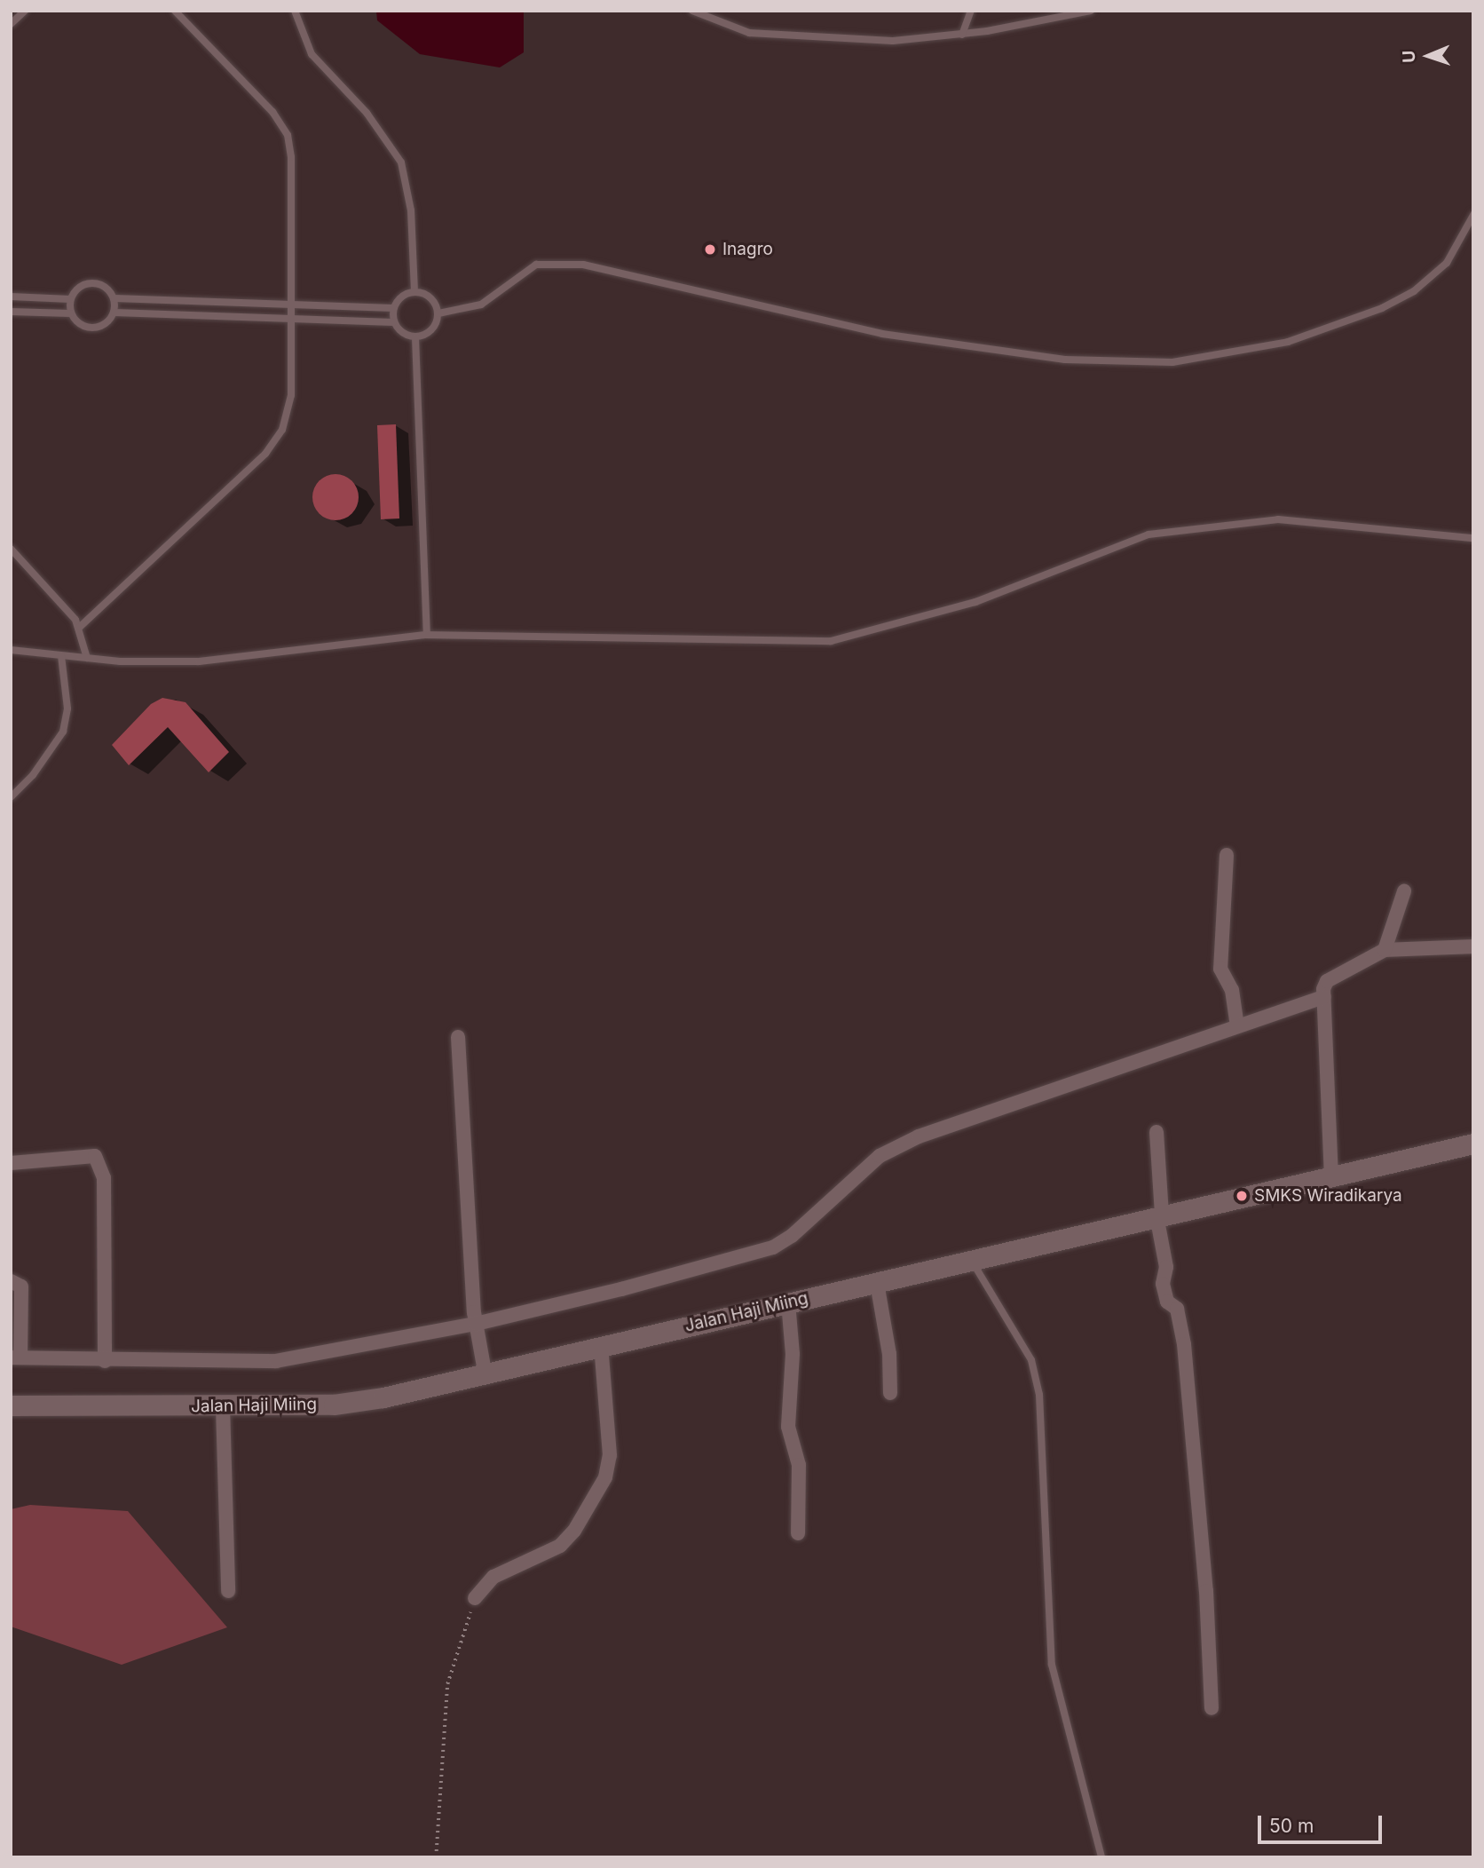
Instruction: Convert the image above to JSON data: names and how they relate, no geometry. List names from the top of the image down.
{
  "streets": {
    "main road": ["Jalan Haji Miing"]
  },
  "places": ["Inagro", "SMKS Wiradikarya"],
  "scale_bar": "50 m",
  "north": "left"
}
